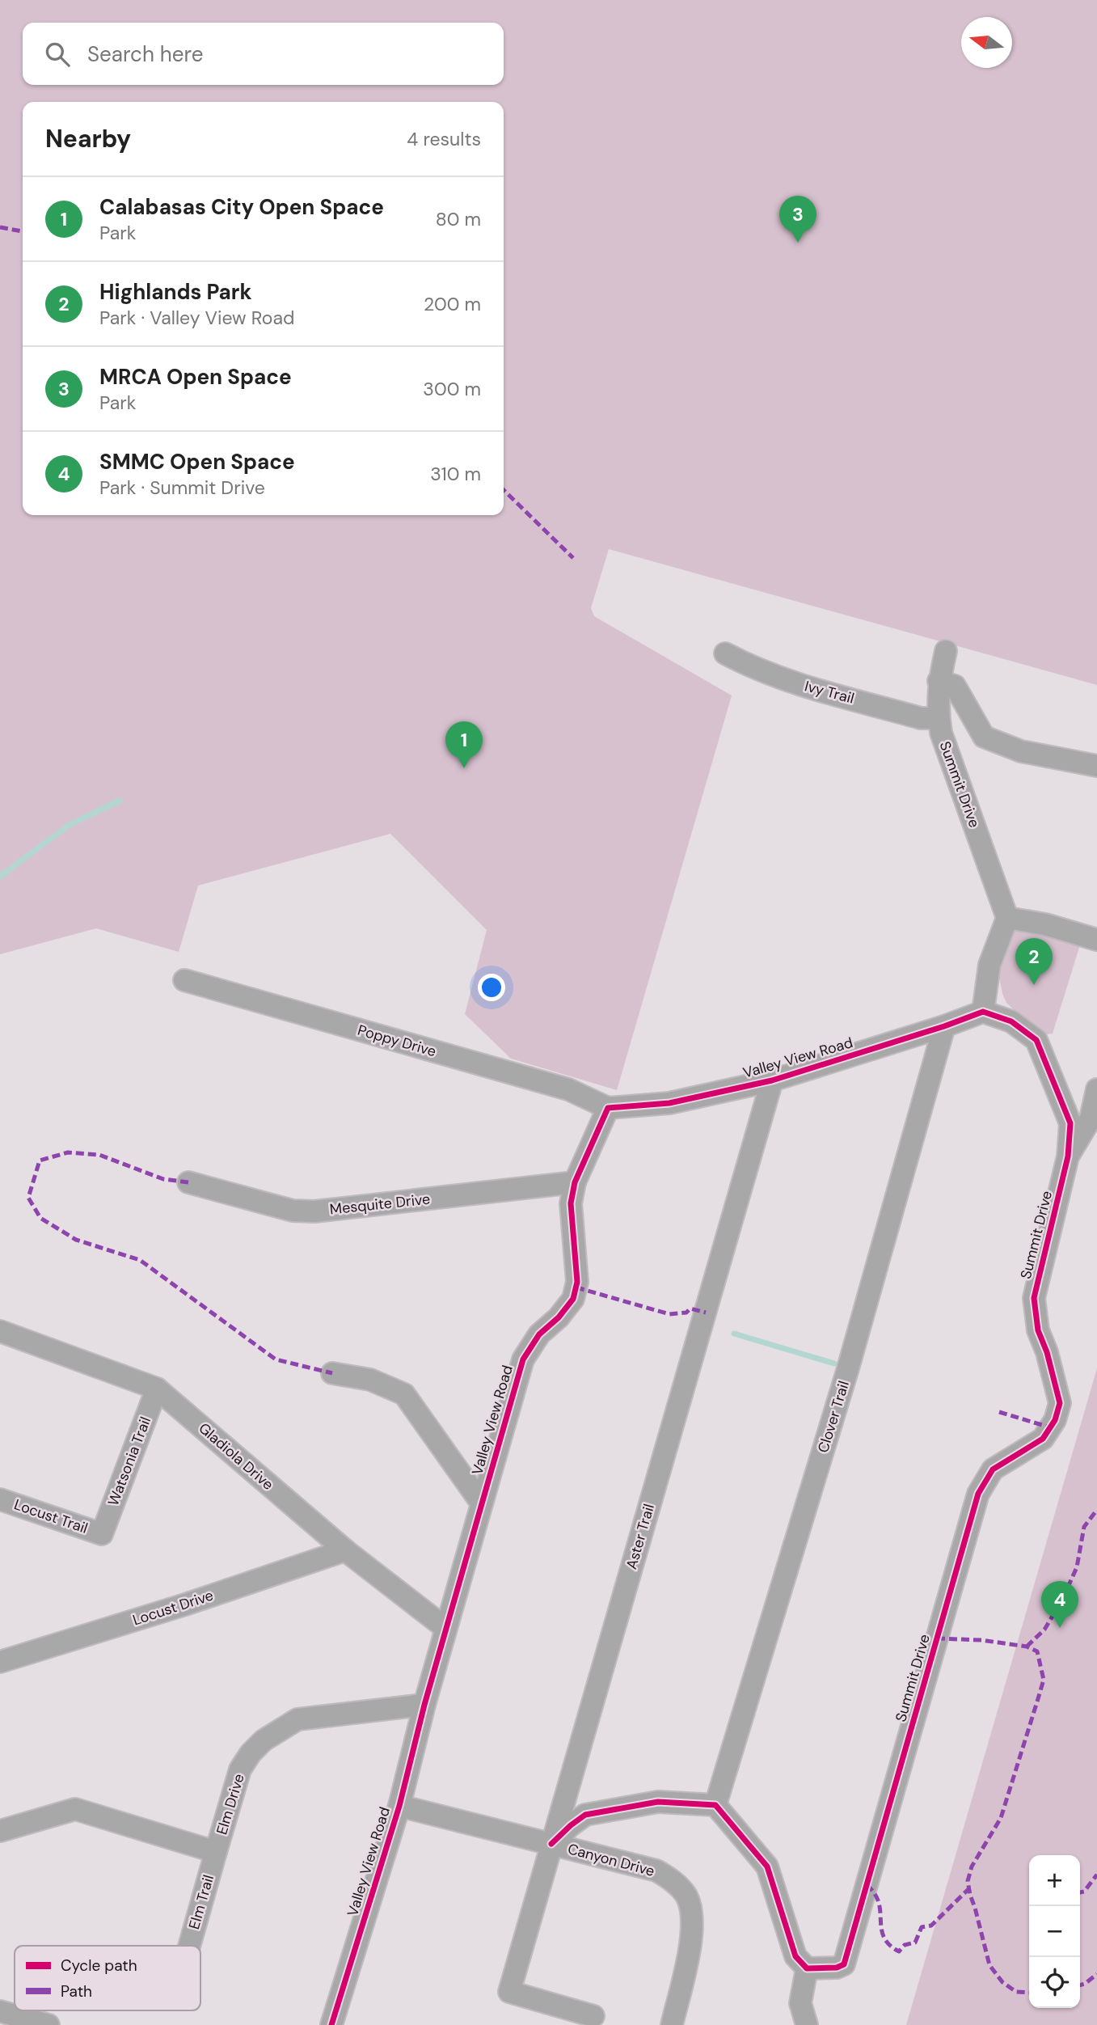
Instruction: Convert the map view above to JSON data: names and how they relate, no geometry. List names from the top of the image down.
{
  "streets": {
    "street": [
      "Ivy Trail",
      "Summit Drive",
      "Poppy Drive",
      "Valley View Road",
      "Mesquite Drive",
      "Clover Trail",
      "Gladiola Drive",
      "Watsonia Trail",
      "Locust Trail",
      "Aster Trail",
      "Locust Drive",
      "Elm Drive",
      "Canyon Drive",
      "Elm Trail"
    ]
  },
  "crossings": [
    ["Ivy Trail", "Summit Drive"],
    ["Summit Drive", "Valley View Road"],
    ["Poppy Drive", "Valley View Road"],
    ["Valley View Road", "Mesquite Drive"],
    ["Valley View Road", "Clover Trail"],
    ["Valley View Road", "Gladiola Drive"],
    ["Valley View Road", "Aster Trail"],
    ["Valley View Road", "Elm Drive"],
    ["Valley View Road", "Canyon Drive"],
    ["Gladiola Drive", "Watsonia Trail"],
    ["Gladiola Drive", "Locust Drive"],
    ["Watsonia Trail", "Locust Trail"],
    ["Aster Trail", "Canyon Drive"],
    ["Elm Drive", "Elm Trail"]
  ],
  "legend": ["Cycle path", "Path"],
  "north": "left",
  "page": {
    "search": "Search here",
    "heading": ["Nearby", "4 results"],
    "list": [
      {
        "mark": "1",
        "name": "Calabasas City Open Space",
        "note": "Park",
        "value": "80 m"
      },
      {
        "mark": "2",
        "name": "Highlands Park",
        "note": "Park · Valley View Road",
        "value": "200 m"
      },
      {
        "mark": "3",
        "name": "MRCA Open Space",
        "note": "Park",
        "value": "300 m"
      },
      {
        "mark": "4",
        "name": "SMMC Open Space",
        "note": "Park · Summit Drive",
        "value": "310 m"
      }
    ],
    "pins": [
      "3",
      "1",
      "2",
      "4"
    ],
    "map_buttons": ["+", "−"]
  }
}
